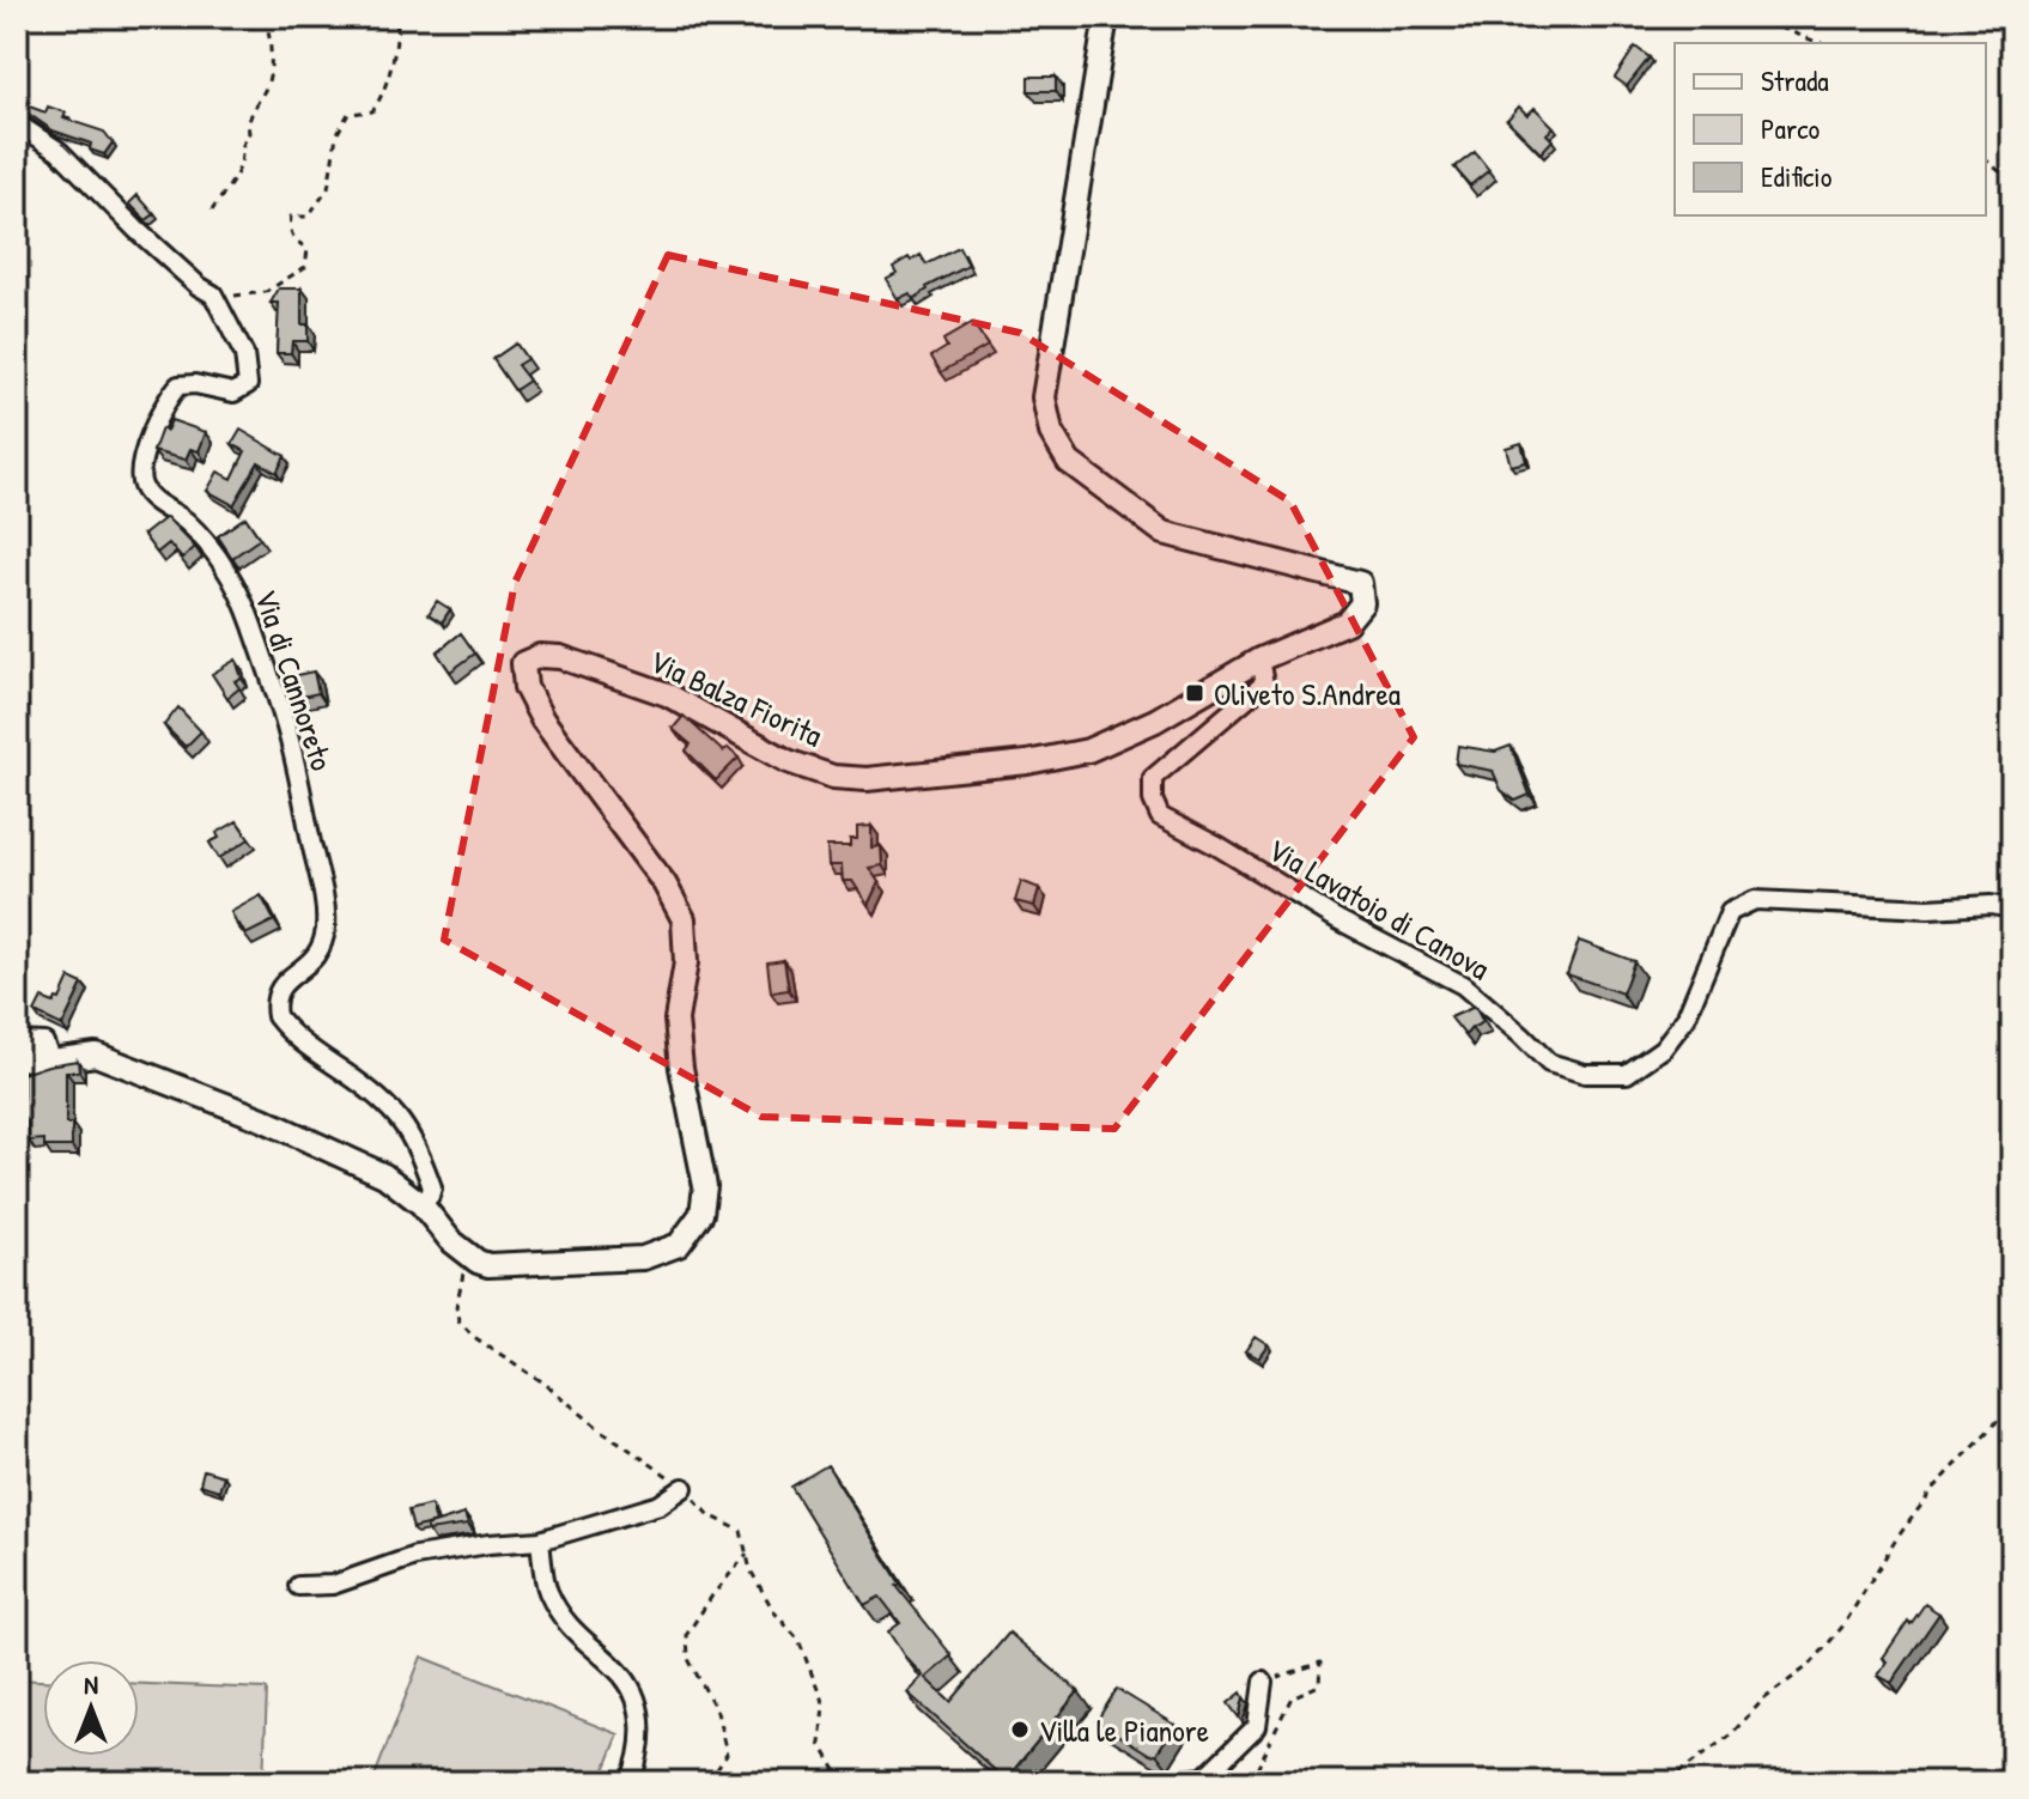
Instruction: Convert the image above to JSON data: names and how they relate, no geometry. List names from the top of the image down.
{
  "streets": {
    "street": ["Via di Cannoreto", "Via Balza Fiorita", "Via Lavatoio di Canova"]
  },
  "crossings": [
    ["Via Balza Fiorita", "Via Lavatoio di Canova"]
  ],
  "places": {
    "transit": ["Oliveto S.Andrea"],
    "other": ["Villa le Pianore"]
  },
  "legend": ["Strada", "Parco", "Edificio"],
  "north": "top"
}
